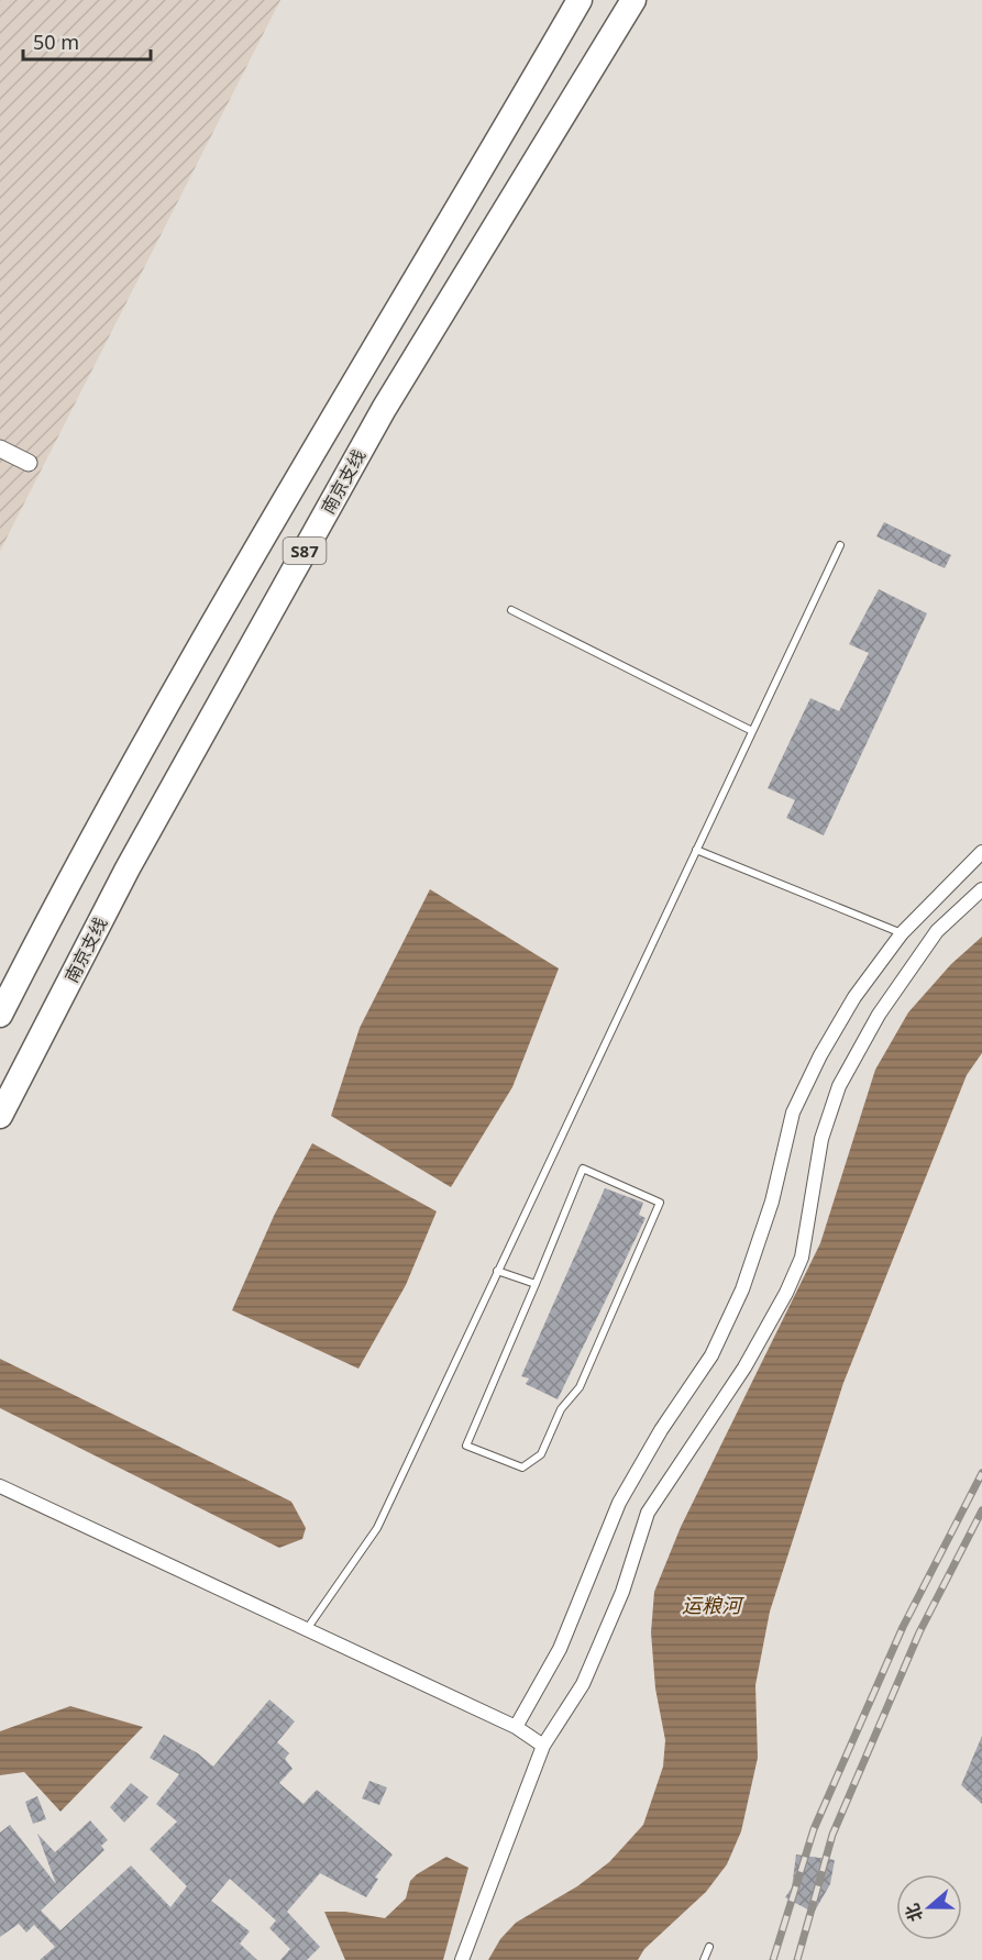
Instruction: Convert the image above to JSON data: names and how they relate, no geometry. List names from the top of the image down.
{
  "streets": {
    "highway": ["南京支线", "S87"]
  },
  "water": ["运粮河"],
  "scale_bar": "50 m",
  "north": "left"
}
